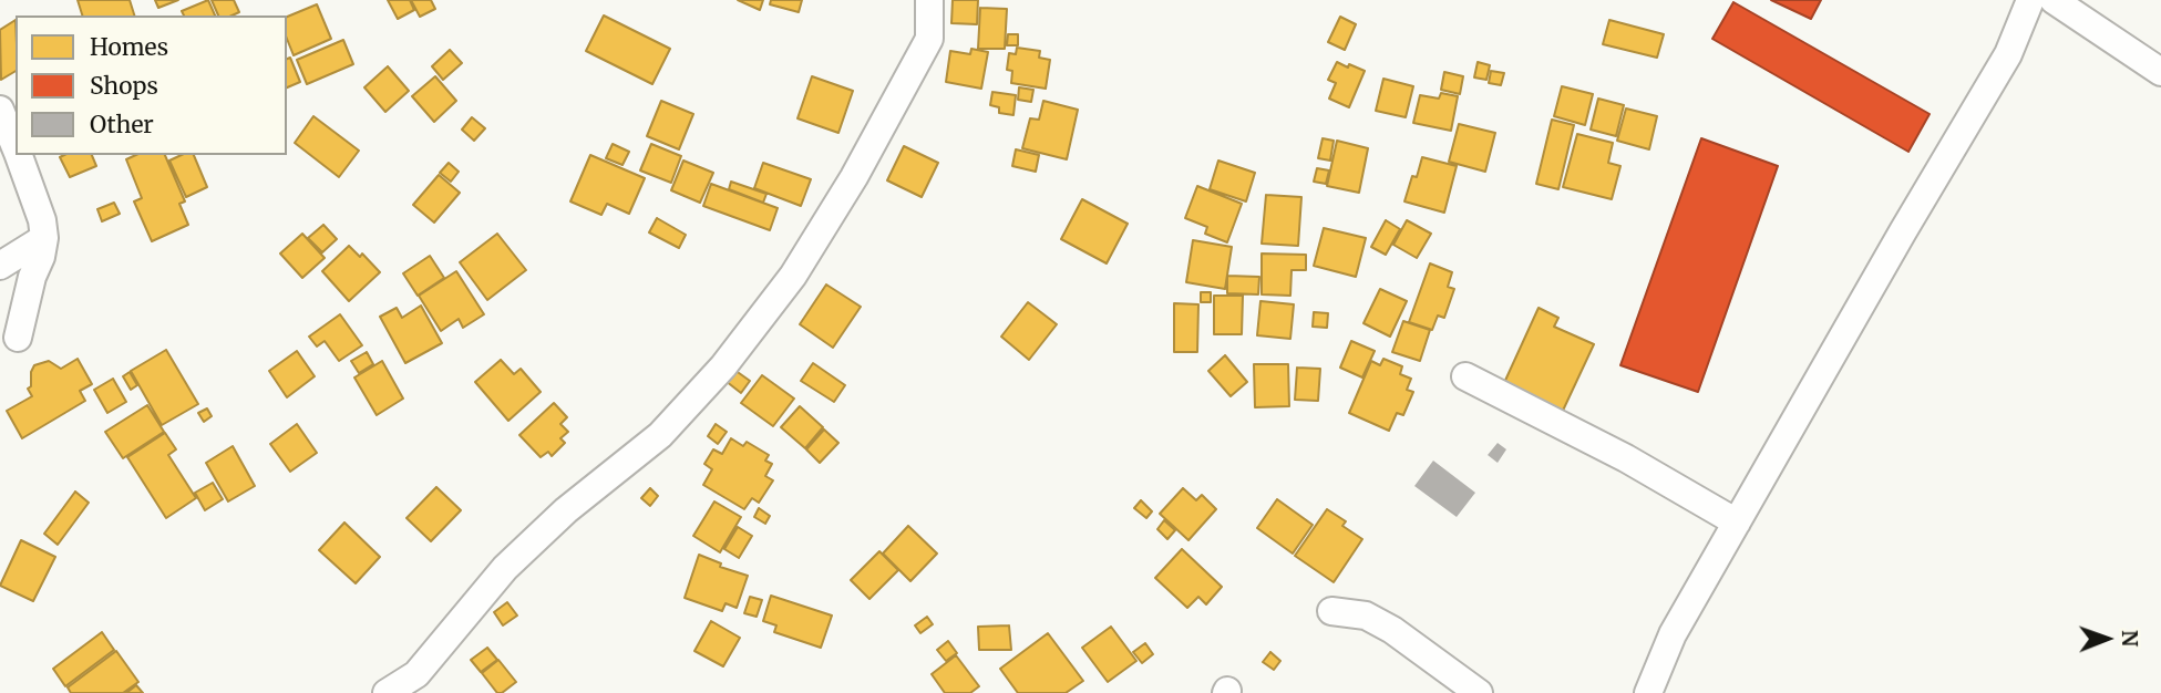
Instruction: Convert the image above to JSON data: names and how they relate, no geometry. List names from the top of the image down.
{
  "legend": ["Homes", "Shops", "Other"],
  "north": "right"
}
